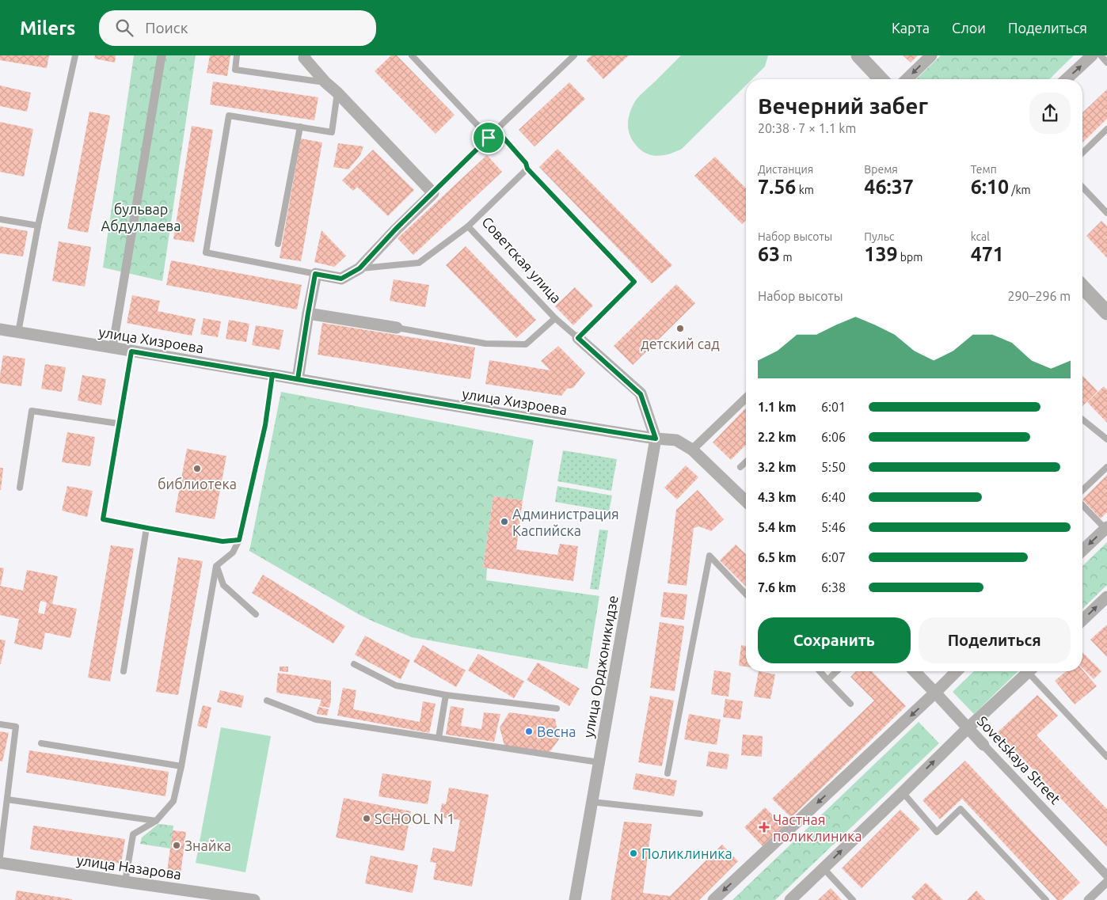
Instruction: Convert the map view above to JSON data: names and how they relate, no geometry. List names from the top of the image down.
{
  "streets": {
    "street": [
      "улица Хизроева",
      "улица Орджоникидзе",
      "Sovetskaya Street",
      "улица Назарова"
    ],
    "lane": ["Советская улица"]
  },
  "crossings": [
    ["улица Хизроева", "улица Орджоникидзе"]
  ],
  "parks": ["бульвар Абдуллаева"],
  "places": {
    "other": [
      "детский сад",
      "библиотека",
      "Администрация Каспийска",
      "Весна",
      "SCHOOL N 1",
      "Знайка",
      "Поликлиника"
    ],
    "health": ["Частная поликлиника"]
  },
  "page": {
    "header": "Milers",
    "search": "Поиск",
    "nav": ["Карта", "Слои", "Поделиться"],
    "heading": ["Вечерний забег", "20:38 · 7 × 1.1 km"],
    "stats": [
      ["Дистанция", "7.56 km"],
      ["Время", "46:37"],
      ["Темп", "6:10 /km"],
      ["Набор высоты", "63 m"],
      ["Пульс", "139 bpm"],
      ["kcal", "471"]
    ],
    "chart": ["Набор высоты", "290–296 m"],
    "list": [
      {
        "name": "1.1 km",
        "note": "6:01"
      },
      {
        "name": "2.2 km",
        "note": "6:06"
      },
      {
        "name": "3.2 km",
        "note": "5:50"
      },
      {
        "name": "4.3 km",
        "note": "6:40"
      },
      {
        "name": "5.4 km",
        "note": "5:46"
      },
      {
        "name": "6.5 km",
        "note": "6:07"
      },
      {
        "name": "7.6 km",
        "note": "6:38"
      }
    ],
    "buttons": ["Сохранить", "Поделиться"]
  }
}
